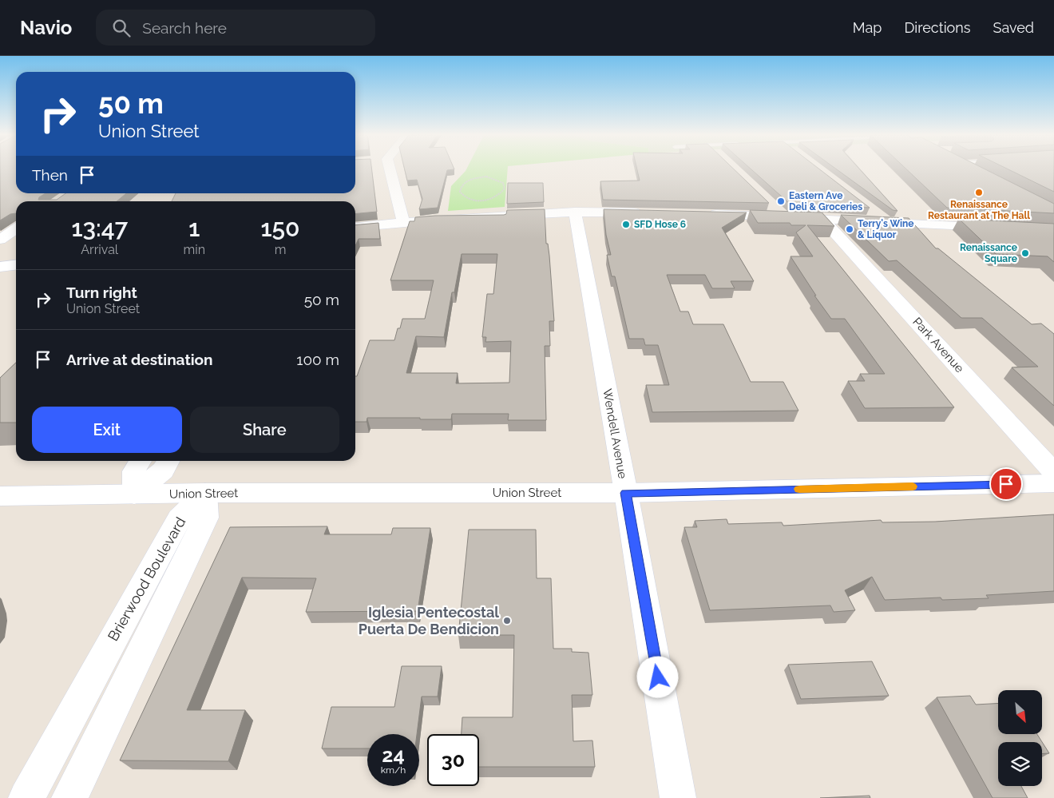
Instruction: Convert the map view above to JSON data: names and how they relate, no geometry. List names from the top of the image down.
{
  "streets": {
    "street": [
      "Park Avenue",
      "Wendell Avenue",
      "Union Street",
      "Brierwood Boulevard"
    ]
  },
  "crossings": [
    ["Wendell Avenue", "Union Street"],
    ["Union Street", "Brierwood Boulevard"]
  ],
  "places": [
    "Renaissance Restaurant at The Hall",
    "Eastern Ave Deli & Groceries",
    "SFD Hose 6",
    "Terry's Wine & Liquor",
    "Renaissance Square",
    "Iglesia Pentecostal Puerta De Bendicion"
  ],
  "north": "bottom right",
  "page": {
    "header": "Navio",
    "search": "Search here",
    "nav": ["Map", "Directions", "Saved"],
    "turn": ["50 m", "Union Street"],
    "then": "Then",
    "eta": [
      "13:47",
      "Arrival",
      "1",
      "min",
      "150",
      "m"
    ],
    "list": [
      {
        "name": "Turn right",
        "note": "Union Street",
        "value": "50 m"
      },
      {
        "name": "Arrive at destination",
        "value": "100 m"
      }
    ],
    "buttons": ["Exit", "Share"],
    "speed": "24 km/h",
    "limit": "30"
  }
}
